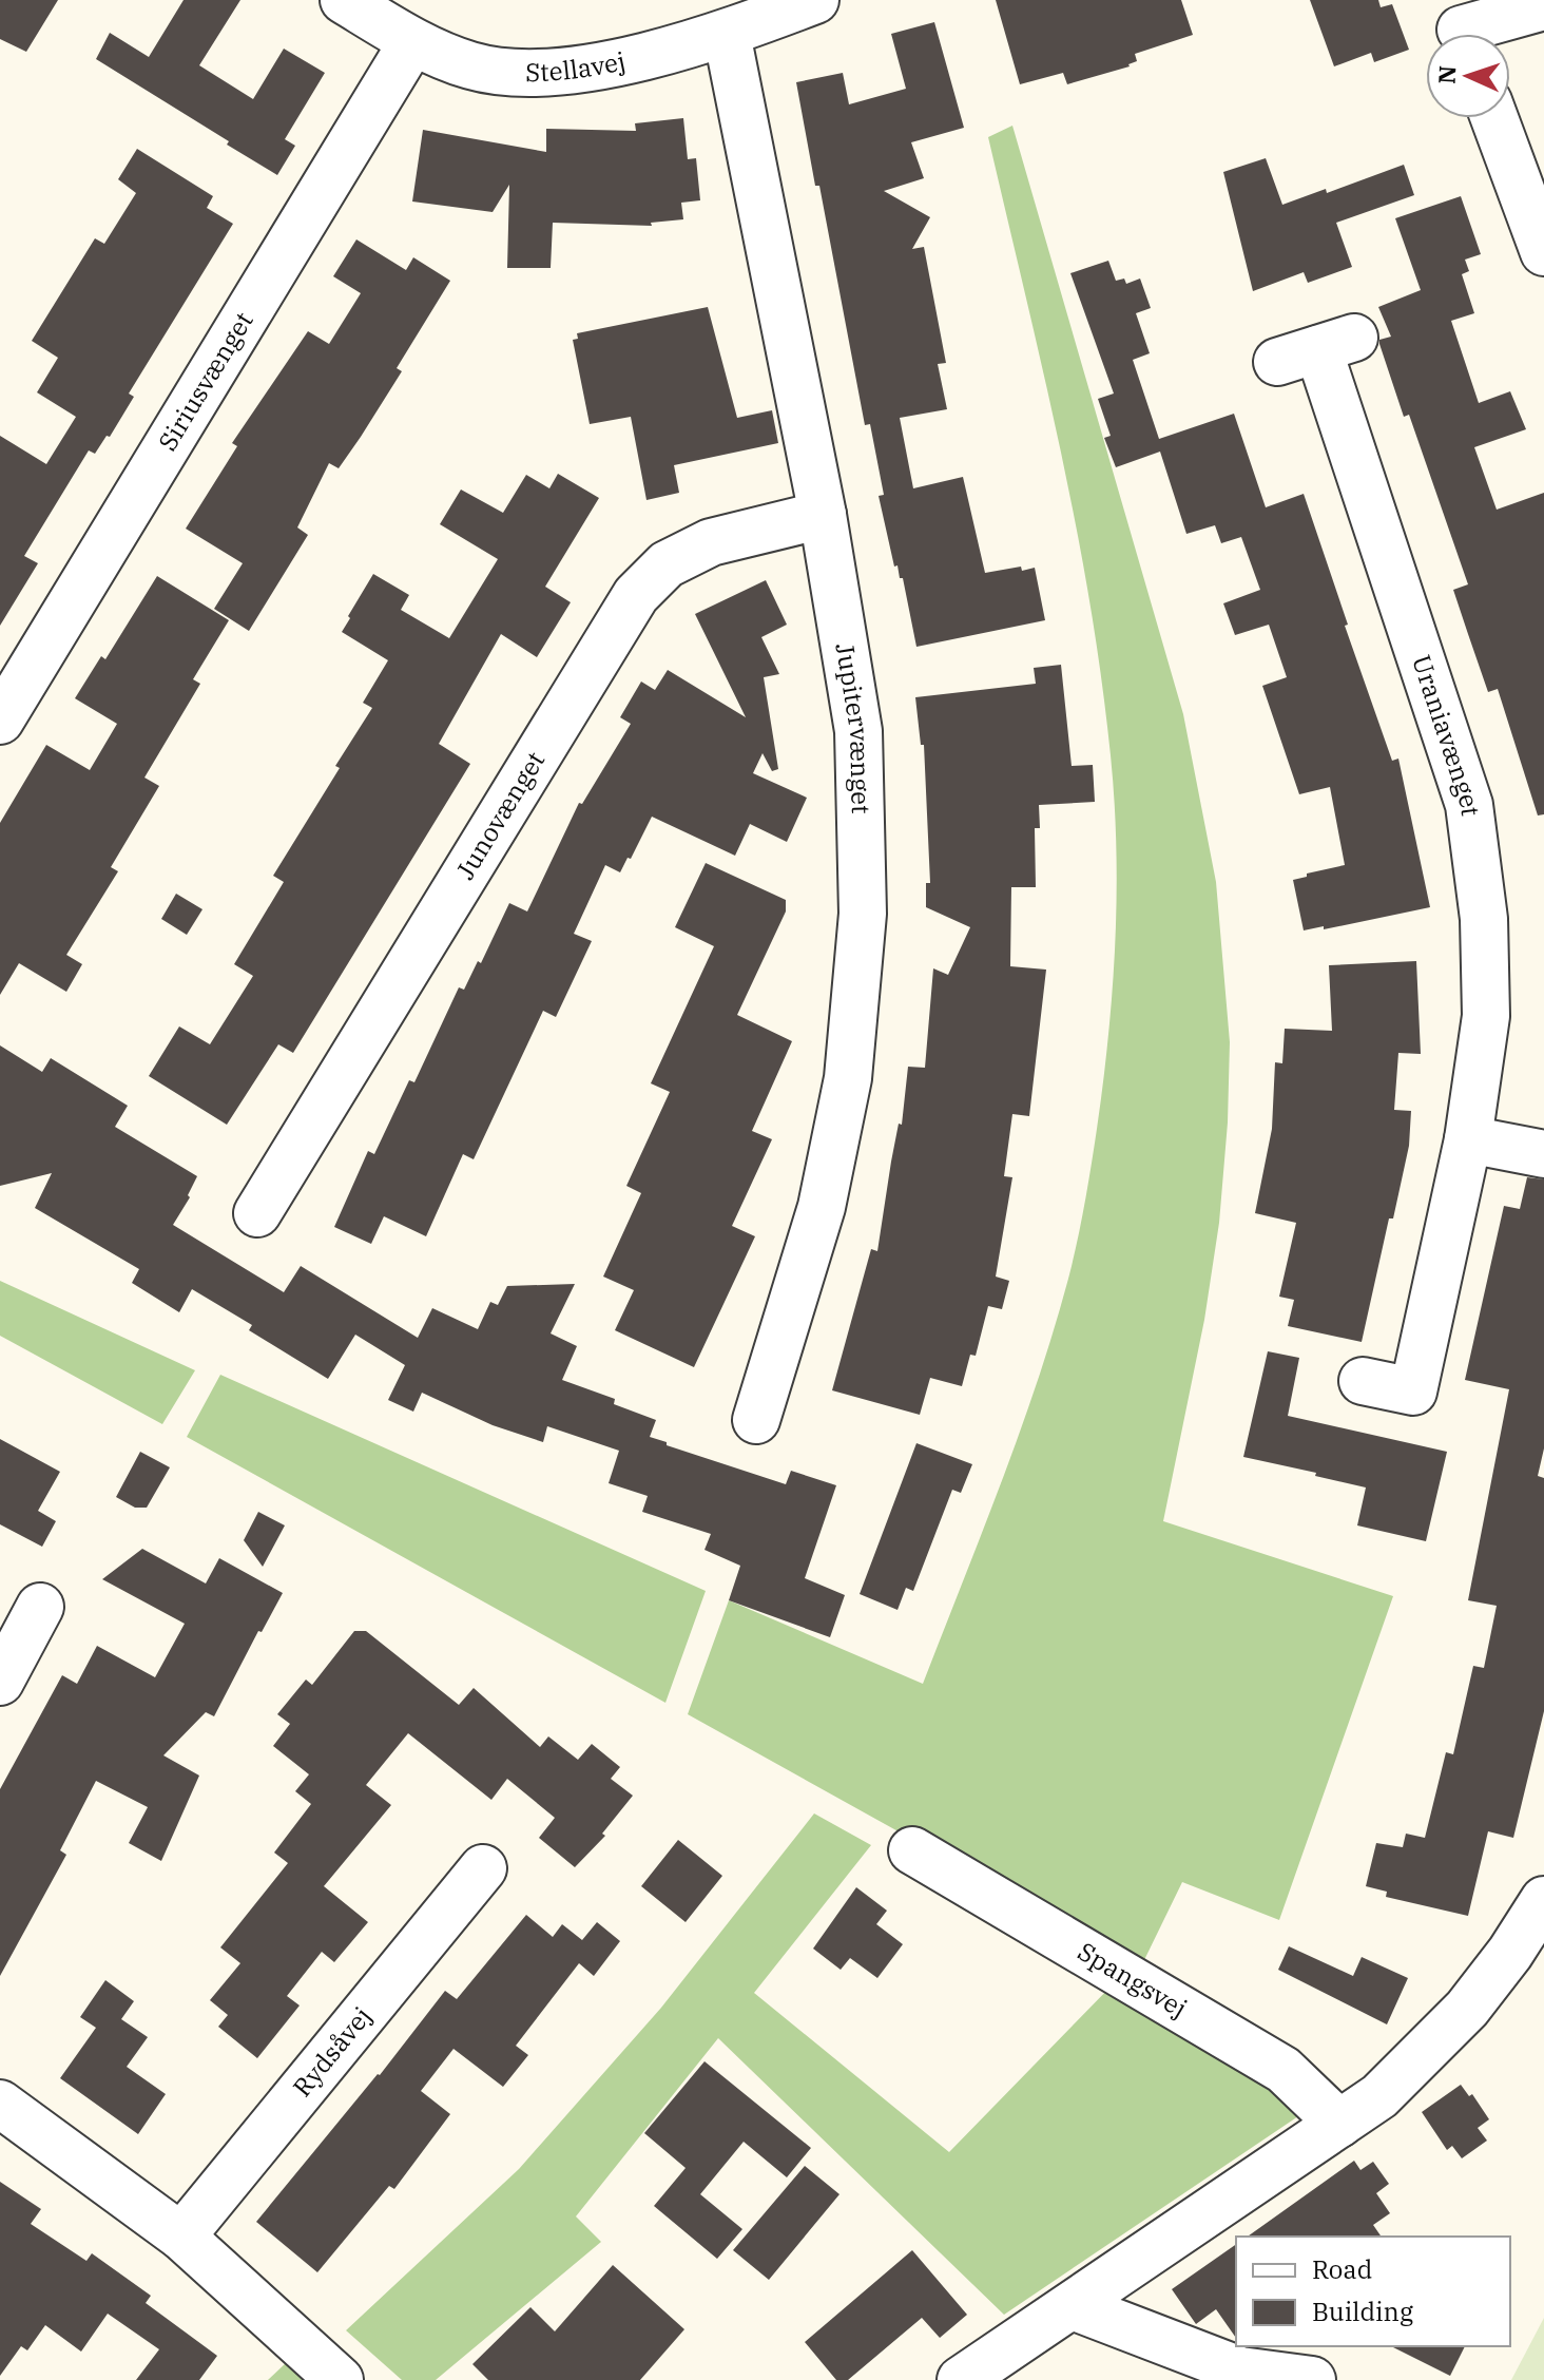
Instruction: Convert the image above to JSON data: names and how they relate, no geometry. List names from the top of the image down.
{
  "streets": {
    "street": [
      "Stellavej",
      "Siriusvænget",
      "Jupitervænget",
      "Uraniavænget",
      "Junovænget",
      "Spangsvej",
      "Rydsåvej"
    ]
  },
  "crossings": [
    ["Stellavej", "Siriusvænget"],
    ["Stellavej", "Jupitervænget"],
    ["Jupitervænget", "Junovænget"]
  ],
  "legend": ["Road", "Building"],
  "north": "left"
}
